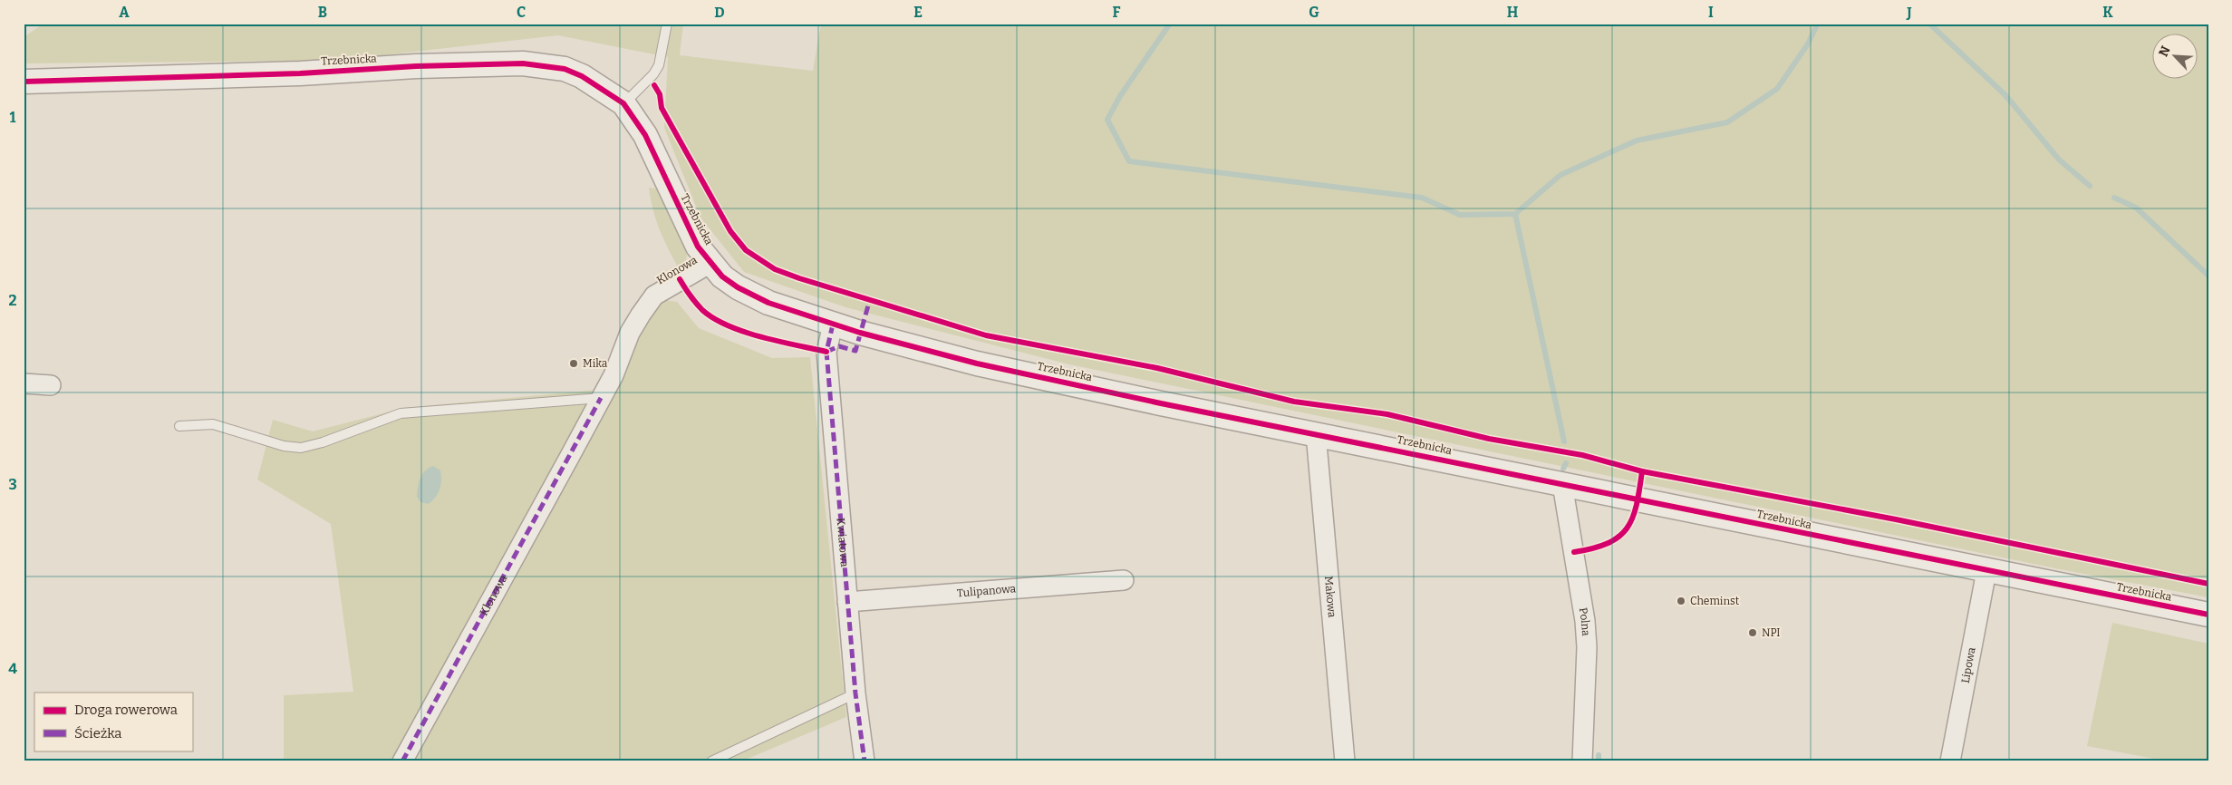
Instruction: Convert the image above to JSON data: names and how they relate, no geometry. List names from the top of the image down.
{
  "streets": {
    "street": [
      "Trzebnicka",
      "Klonowa",
      "Kwiatowa",
      "Tulipanowa",
      "Makowa",
      "Polna",
      "Lipowa"
    ]
  },
  "crossings": [
    ["Trzebnicka", "Klonowa"],
    ["Trzebnicka", "Kwiatowa"],
    ["Trzebnicka", "Makowa"],
    ["Trzebnicka", "Polna"],
    ["Trzebnicka", "Lipowa"],
    ["Kwiatowa", "Tulipanowa"]
  ],
  "places": ["Mika", "Cheminst", "NPI"],
  "legend": ["Droga rowerowa", "Ścieżka"],
  "north": "top left",
  "grid": {
    "columns": [
      "A",
      "B",
      "C",
      "D",
      "E",
      "F",
      "G",
      "H",
      "I",
      "J",
      "K"
    ],
    "rows": [
      "1",
      "2",
      "3",
      "4"
    ]
  }
}
